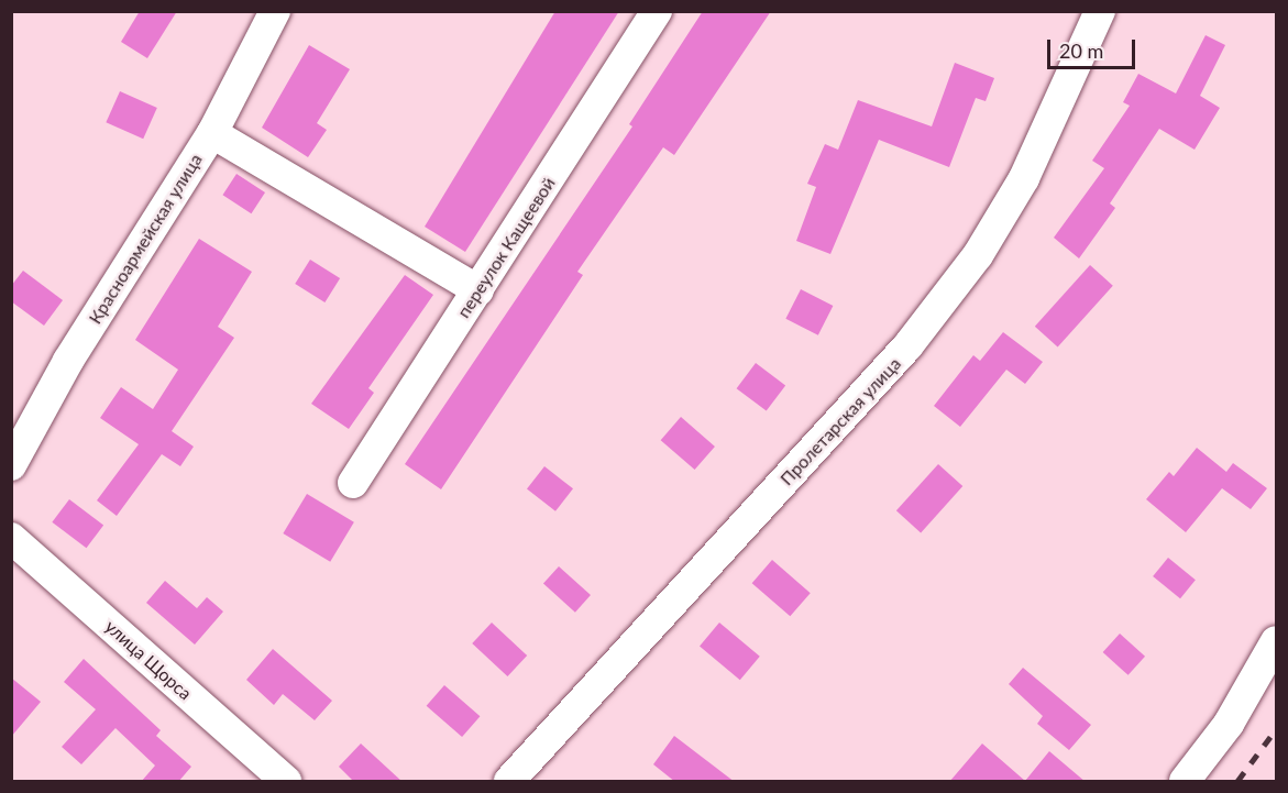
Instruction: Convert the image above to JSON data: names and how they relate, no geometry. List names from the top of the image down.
{
  "streets": {
    "street": [
      "Красноармейская улица",
      "переулок Кащеевой",
      "Пролетарская улица",
      "улица Щорса"
    ]
  },
  "scale_bar": "20 m"
}
